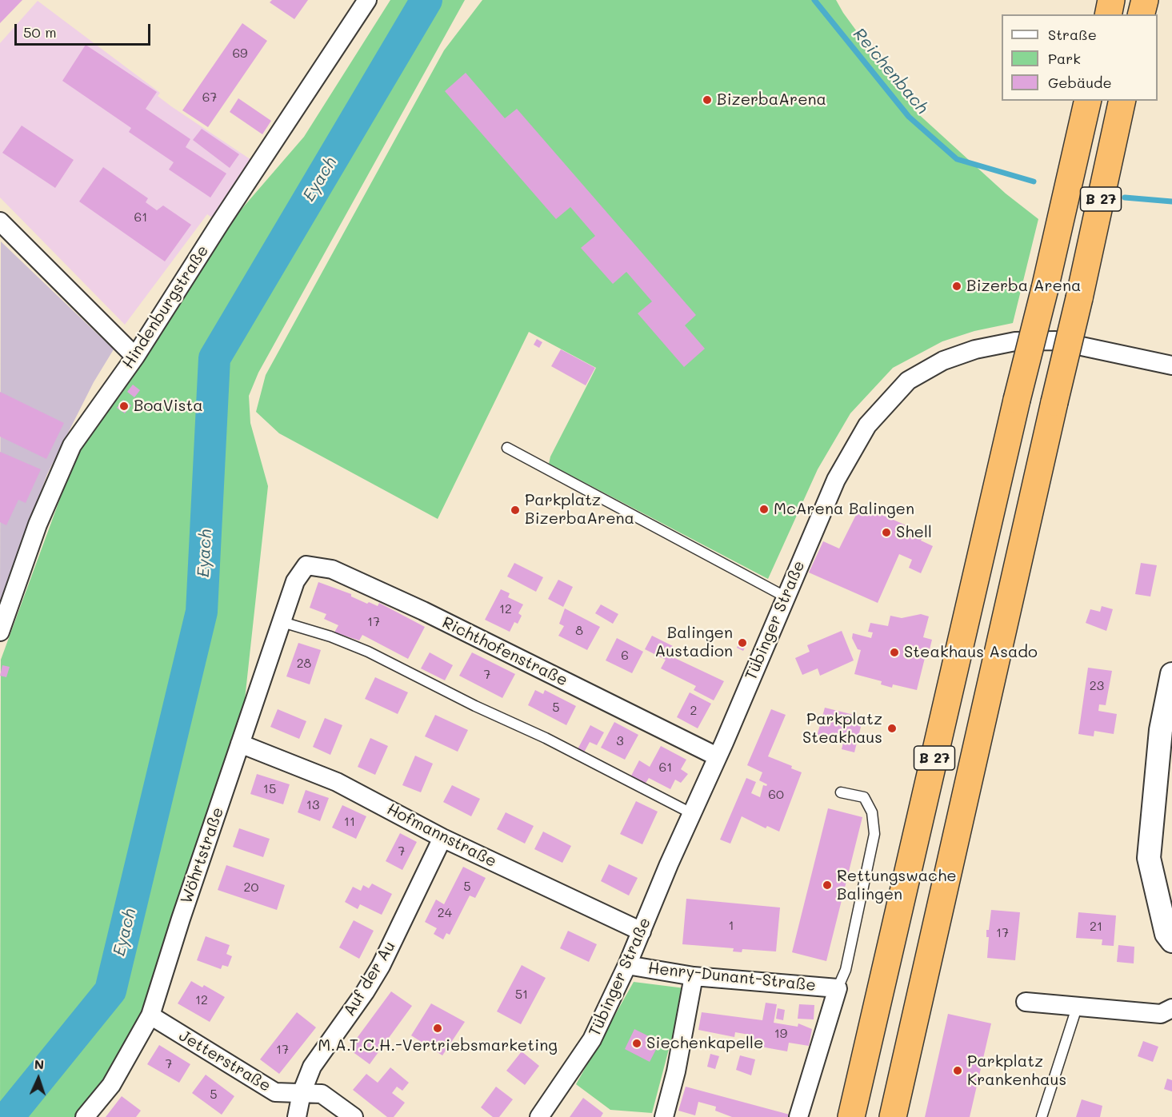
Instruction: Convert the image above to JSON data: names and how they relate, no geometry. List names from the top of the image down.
{
  "streets": {
    "highway": ["B 27"],
    "street": [
      "Hindenburgstraße",
      "Tübinger Straße",
      "Richthofenstraße",
      "Hofmannstraße",
      "Wöhrtstraße",
      "Henry-Dunant-Straße",
      "Auf der Au",
      "Jetterstraße"
    ]
  },
  "crossings": [
    ["Tübinger Straße", "Richthofenstraße"],
    ["Tübinger Straße", "Hofmannstraße"],
    ["Tübinger Straße", "Henry-Dunant-Straße"],
    ["Richthofenstraße", "Wöhrtstraße"],
    ["Hofmannstraße", "Wöhrtstraße"],
    ["Hofmannstraße", "Auf der Au"],
    ["Wöhrtstraße", "Jetterstraße"],
    ["Auf der Au", "Jetterstraße"]
  ],
  "water": ["Reichenbach", "Eyach"],
  "places": [
    "BizerbaArena",
    "Bizerba Arena",
    "BoaVista",
    "McArena Balingen",
    "Parkplatz BizerbaArena",
    "Shell",
    "Balingen Austadion",
    "Steakhaus Asado",
    "Parkplatz Steakhaus",
    "Rettungswache Balingen",
    "M.A.T.C.H.-Vertriebsmarketing",
    "Siechenkapelle",
    "Parkplatz Krankenhaus"
  ],
  "house_numbers": [
    "69",
    "67",
    "61",
    "12",
    "17",
    "8",
    "6",
    "28",
    "7",
    "23",
    "5",
    "2",
    "3",
    "61",
    "15",
    "60",
    "13",
    "11",
    "7",
    "5",
    "20",
    "24",
    "1",
    "21",
    "17",
    "51",
    "12",
    "19",
    "17",
    "7",
    "5"
  ],
  "legend": ["Straße", "Park", "Gebäude"],
  "scale_bar": "50 m",
  "north": "top"
}
